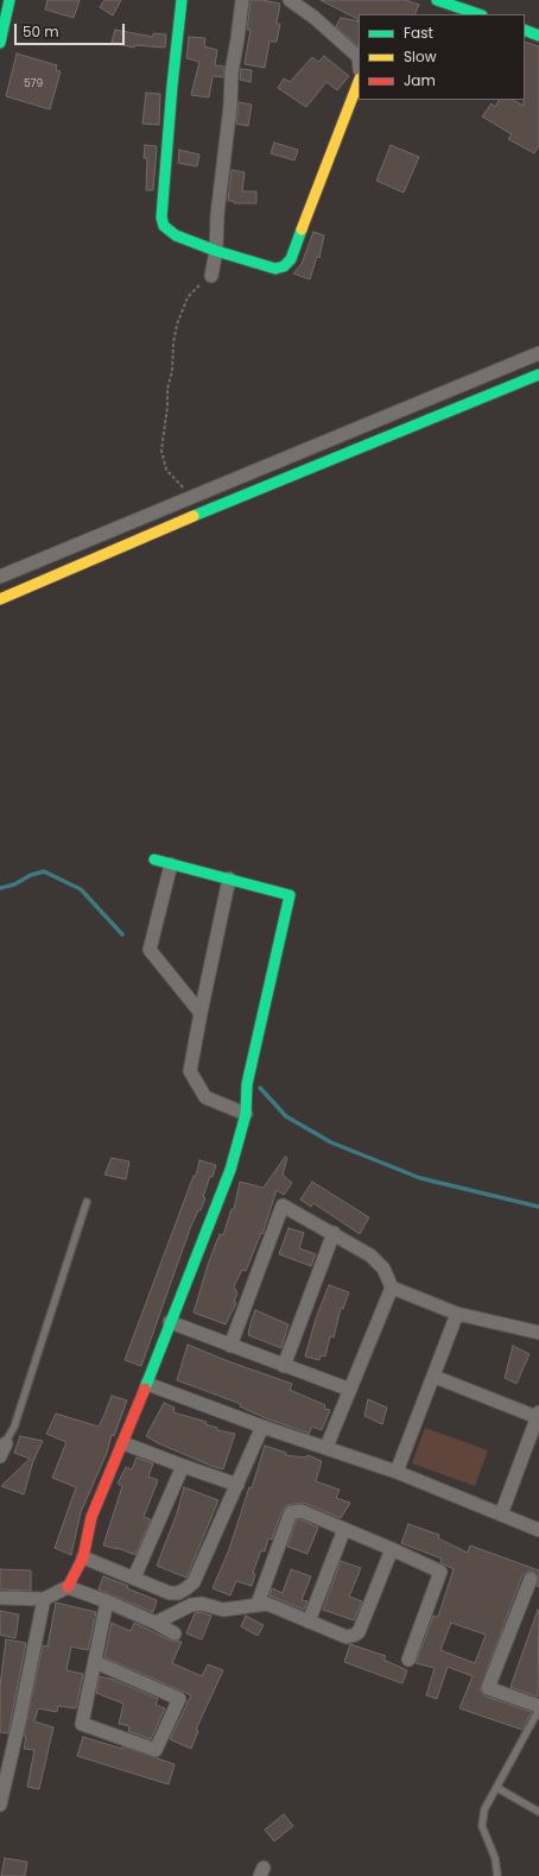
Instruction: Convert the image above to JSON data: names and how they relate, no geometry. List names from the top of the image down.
{
  "house_numbers": ["579"],
  "legend": ["Fast", "Slow", "Jam"],
  "scale_bar": "50 m"
}
